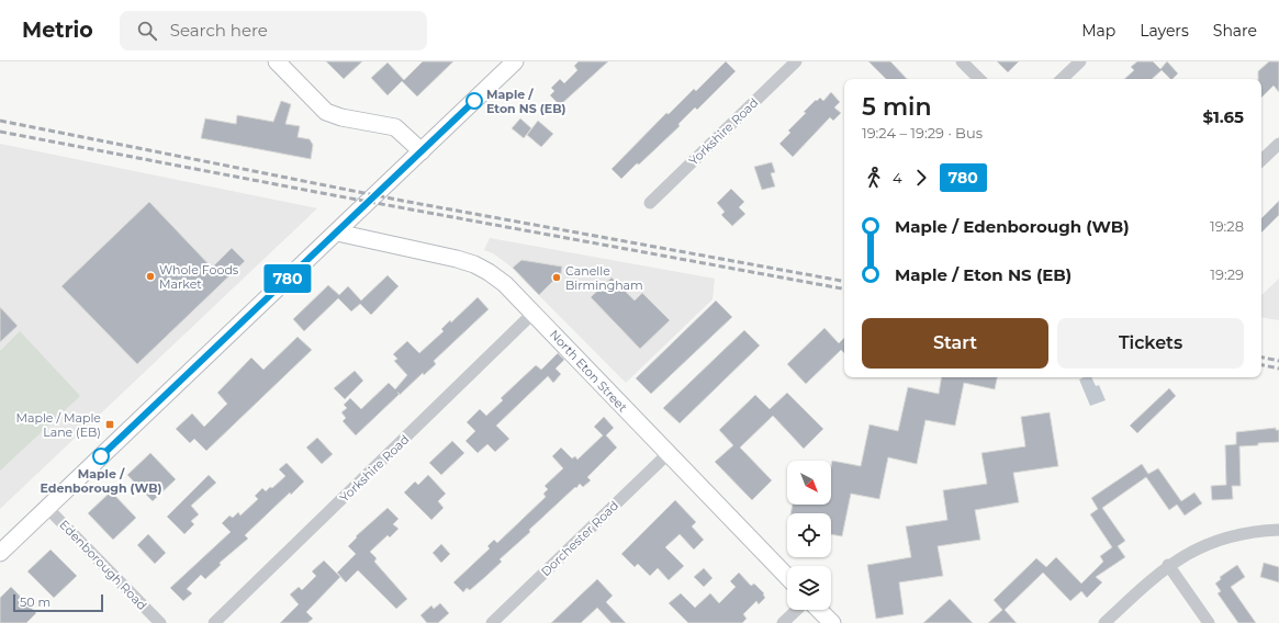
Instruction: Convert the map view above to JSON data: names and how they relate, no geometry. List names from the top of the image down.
{
  "streets": {
    "street": [
      "Yorkshire Road",
      "North Eton Street",
      "Dorchester Road",
      "Edenborough Road"
    ]
  },
  "crossings": [
    ["Yorkshire Road", "North Eton Street"],
    ["North Eton Street", "Dorchester Road"]
  ],
  "places": {
    "other": [
      "Maple / Eton NS (EB)",
      "Whole Foods Market",
      "Canelle Birmingham",
      "Maple / Edenborough (WB)"
    ],
    "transit": ["Maple / Maple Lane (EB)"]
  },
  "lines": ["bus line 780"],
  "scale_bar": "50 m",
  "north": "bottom right",
  "page": {
    "header": "Metrio",
    "search": "Search here",
    "nav": ["Map", "Layers", "Share"],
    "on_map": "780",
    "heading": ["5 min", "19:24 – 19:29 · Bus", "$1.65"],
    "legs": ["4", "780"],
    "list": [
      {
        "name": "Maple / Edenborough (WB)",
        "value": "19:28"
      },
      {
        "name": "Maple / Eton NS (EB)",
        "value": "19:29"
      }
    ],
    "buttons": ["Start", "Tickets"],
    "scale": "50 m"
  }
}
